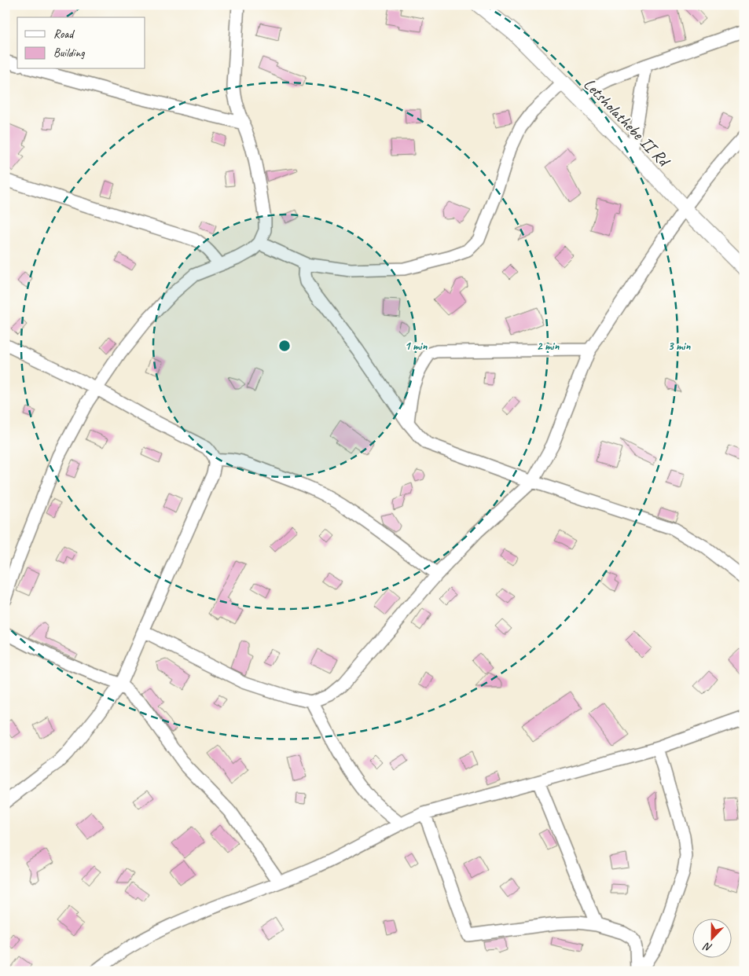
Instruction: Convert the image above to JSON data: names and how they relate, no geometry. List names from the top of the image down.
{
  "streets": {
    "street": ["Letsholathebe II Rd"]
  },
  "legend": ["Road", "Building"],
  "north": "bottom",
  "rings": ["1 min", "2 min", "3 min"]
}
